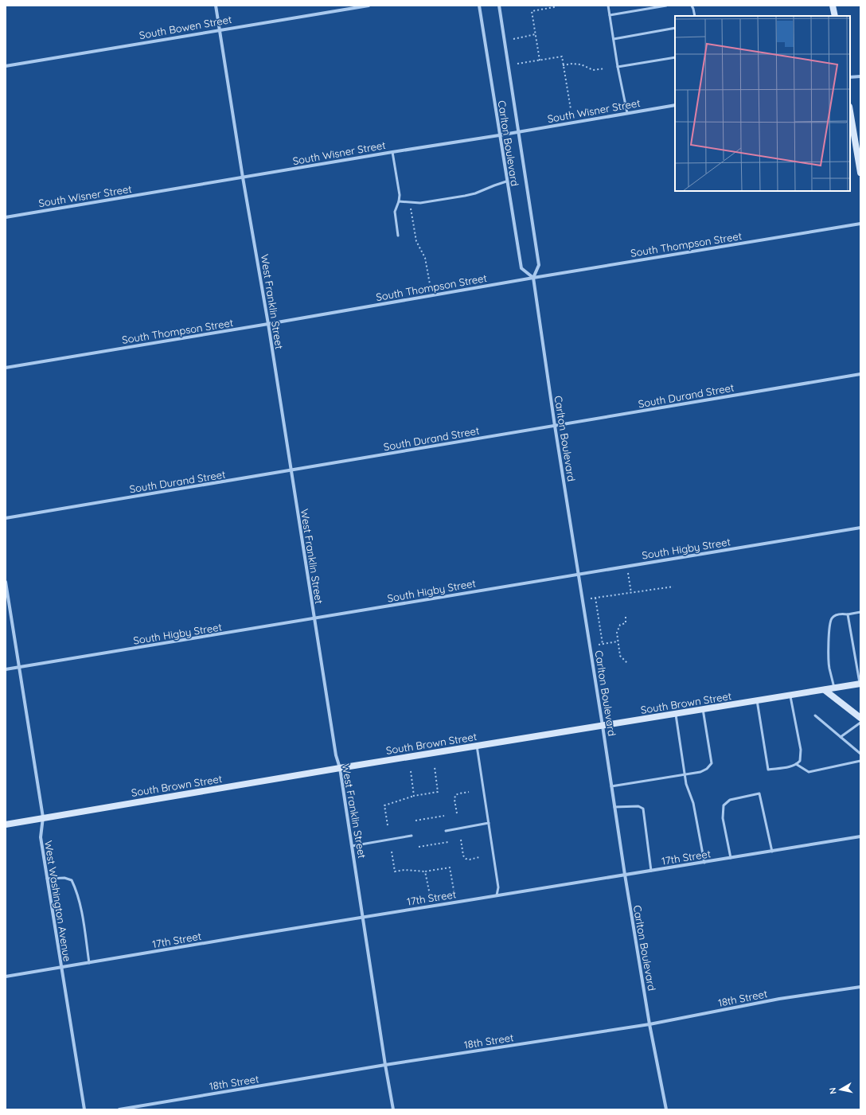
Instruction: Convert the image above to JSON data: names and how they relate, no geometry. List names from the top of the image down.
{
  "streets": {
    "main road": ["South Brown Street"],
    "street": [
      "South Bowen Street",
      "South Wisner Street",
      "Carlton Boulevard",
      "South Thompson Street",
      "West Franklin Street",
      "South Durand Street",
      "South Higby Street",
      "17th Street",
      "West Washington Avenue",
      "18th Street"
    ]
  },
  "crossings": [
    ["South Bowen Street", "West Franklin Street"],
    ["South Wisner Street", "Carlton Boulevard"],
    ["South Wisner Street", "West Franklin Street"],
    ["Carlton Boulevard", "South Thompson Street"],
    ["Carlton Boulevard", "South Durand Street"],
    ["Carlton Boulevard", "South Higby Street"],
    ["Carlton Boulevard", "South Brown Street"],
    ["Carlton Boulevard", "17th Street"],
    ["Carlton Boulevard", "18th Street"],
    ["South Thompson Street", "West Franklin Street"],
    ["West Franklin Street", "South Durand Street"],
    ["West Franklin Street", "South Higby Street"],
    ["West Franklin Street", "South Brown Street"],
    ["West Franklin Street", "17th Street"],
    ["West Franklin Street", "18th Street"],
    ["South Higby Street", "West Washington Avenue"],
    ["South Brown Street", "West Washington Avenue"],
    ["17th Street", "West Washington Avenue"]
  ],
  "north": "left"
}
